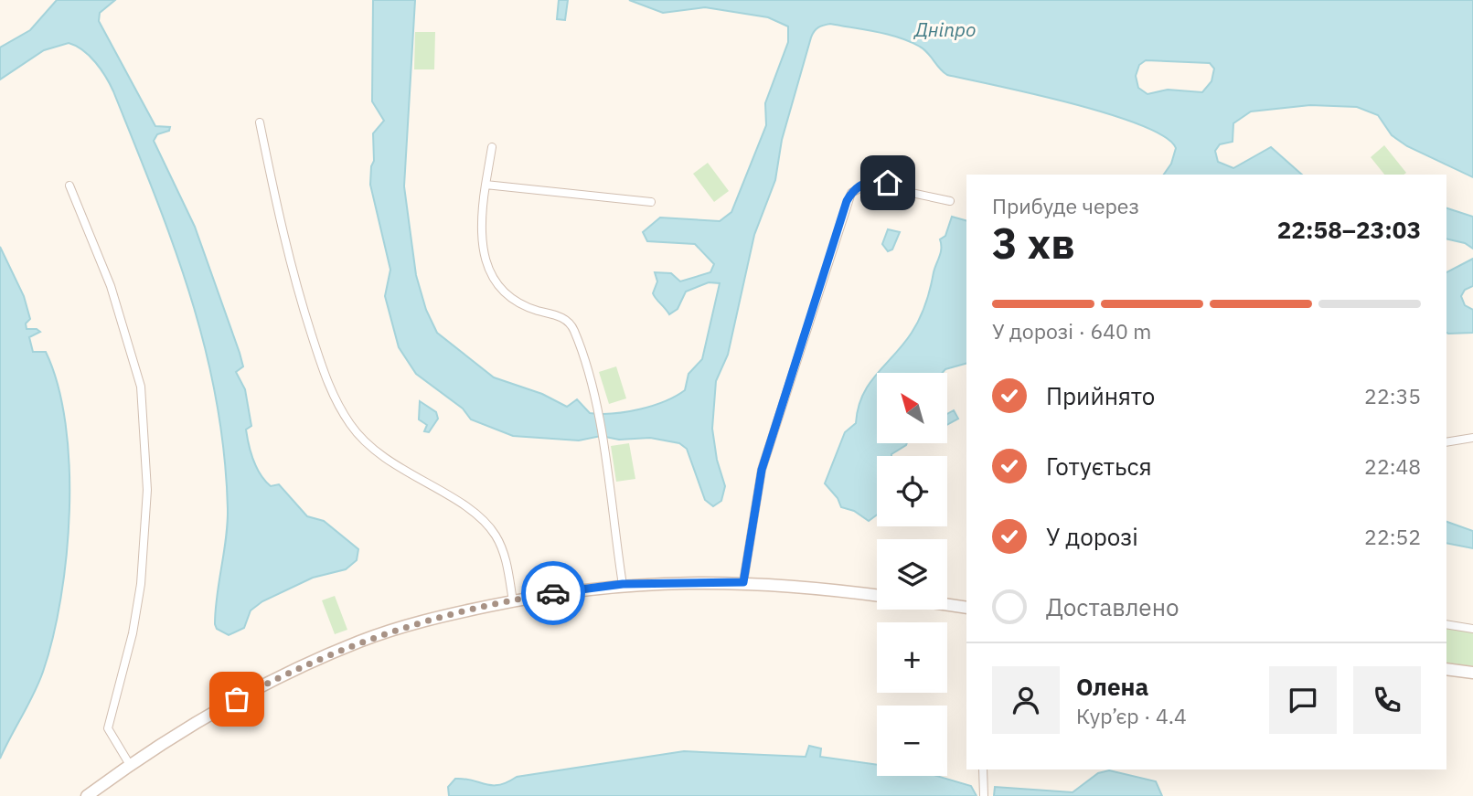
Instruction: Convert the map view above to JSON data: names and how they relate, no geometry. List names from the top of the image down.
{
  "water": ["Дніпро"],
  "north": "top left",
  "page": {
    "heading": ["3 хв", "Прибуде через", "22:58–23:03"],
    "panel": ["Олена", "Кур’єр · 4.4"],
    "bar": "У дорозі · 640 m",
    "list": [
      ["Прийнято", "22:35"],
      ["Готується", "22:48"],
      ["У дорозі", "22:52"],
      "Доставлено"
    ],
    "map_buttons": ["+", "−"]
  }
}
